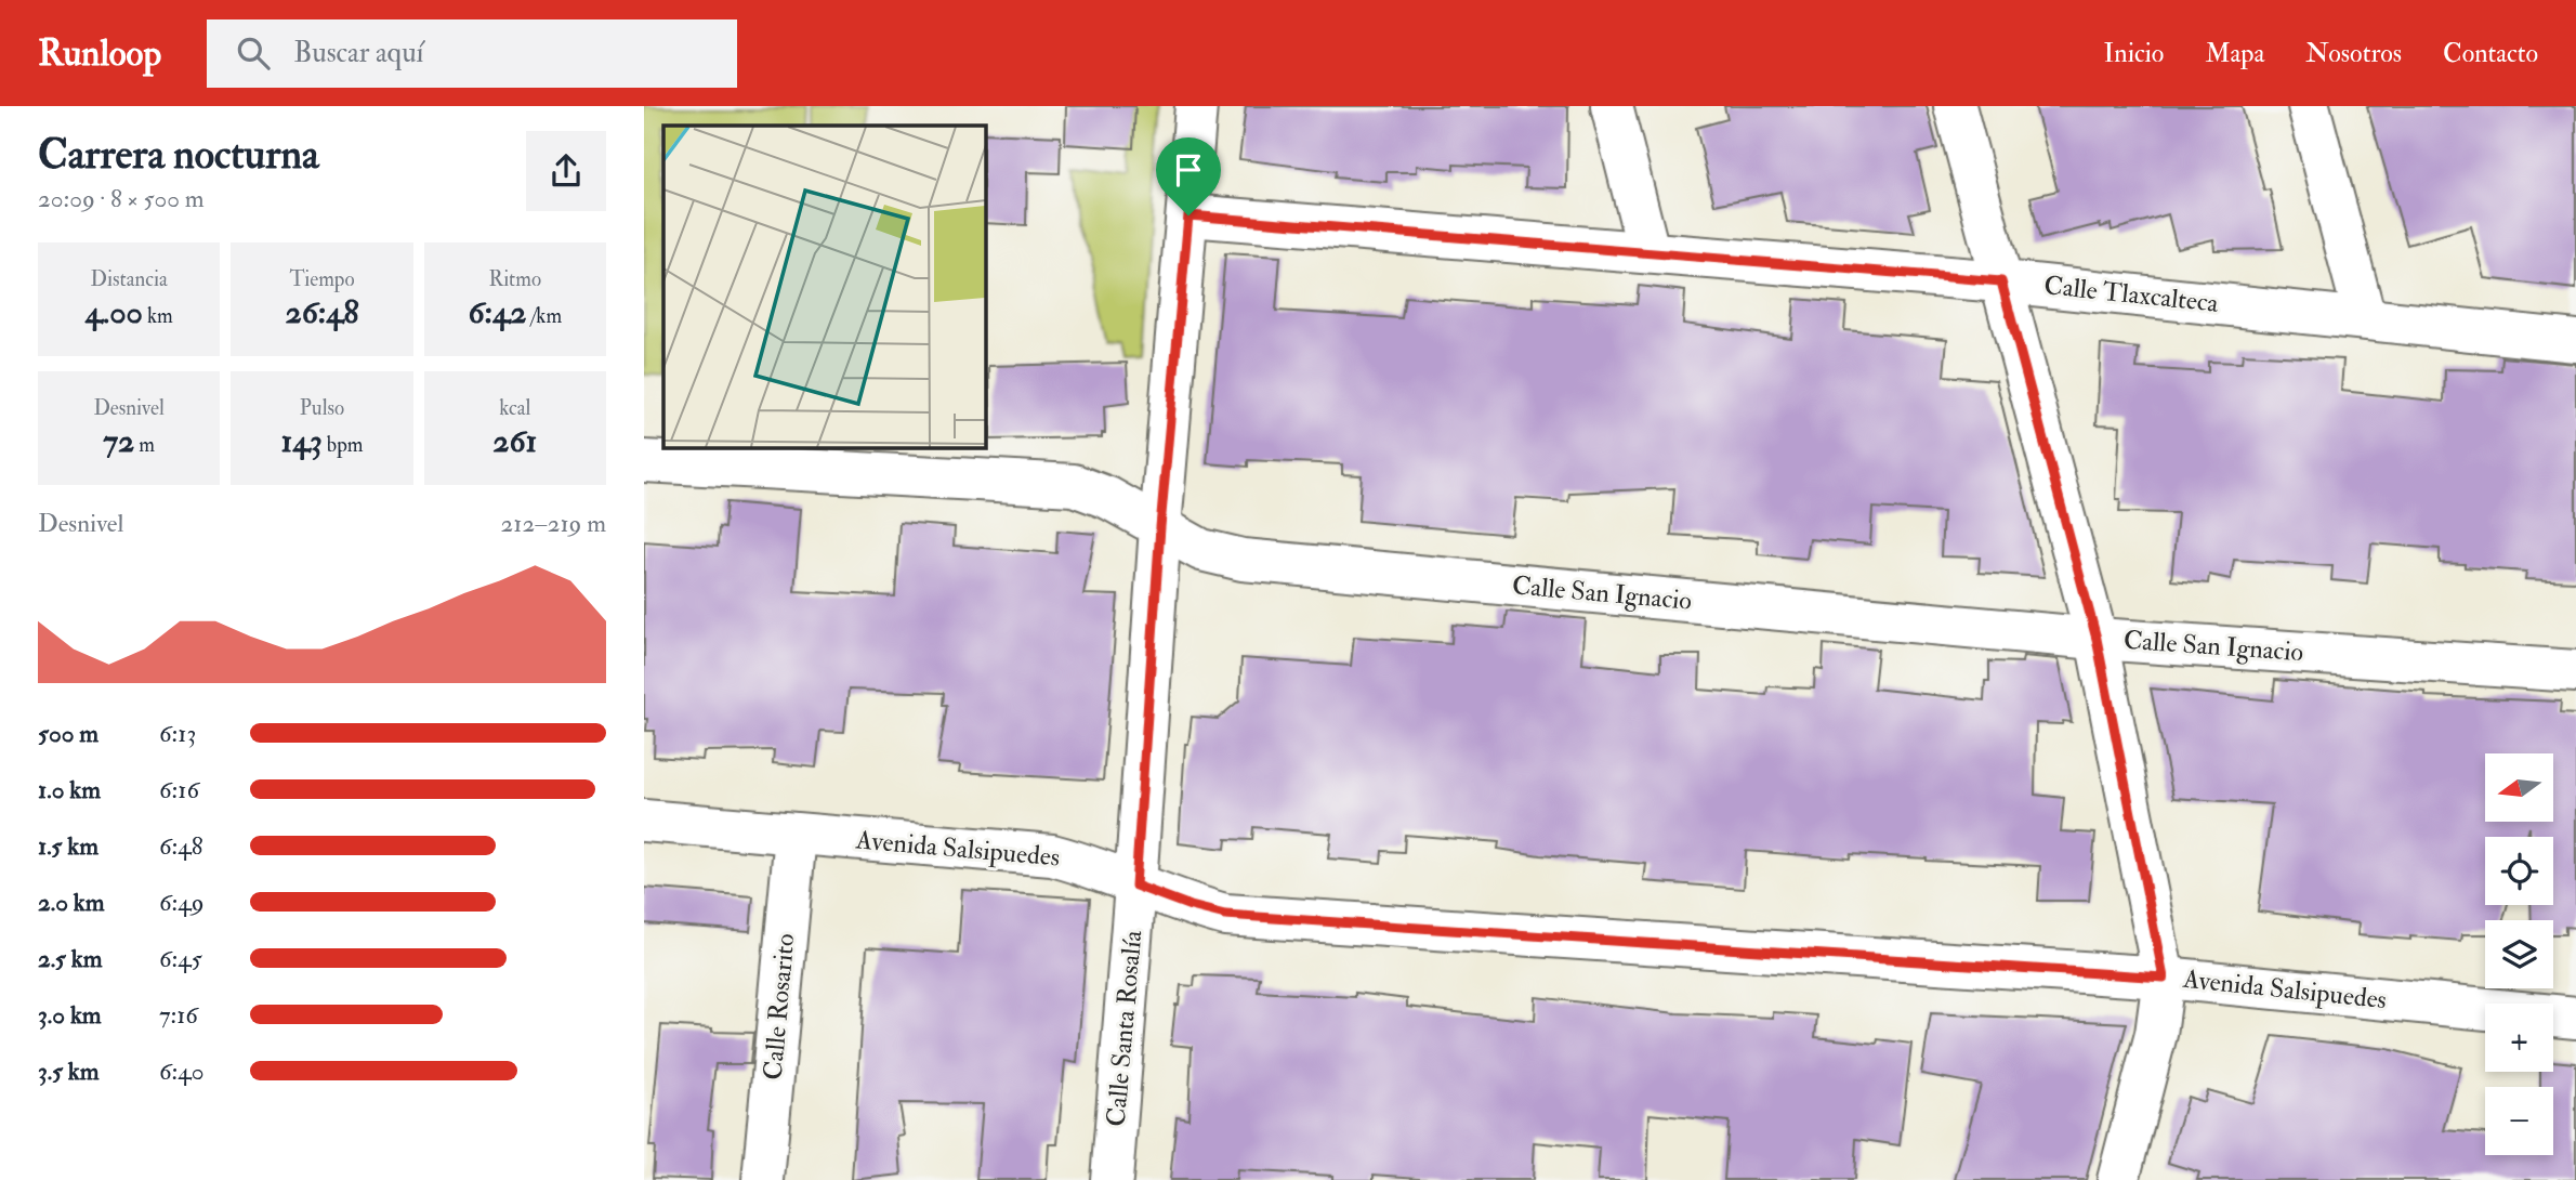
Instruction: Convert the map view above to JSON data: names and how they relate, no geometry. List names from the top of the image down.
{
  "streets": {
    "street": [
      "Calle Tlaxcalteca",
      "Calle San Ignacio",
      "Avenida Salsipuedes",
      "Calle Rosarito",
      "Calle Santa Rosalía"
    ]
  },
  "crossings": [
    ["Calle Tlaxcalteca", "Calle Santa Rosalía"],
    ["Calle San Ignacio", "Calle Santa Rosalía"],
    ["Avenida Salsipuedes", "Calle Rosarito"],
    ["Avenida Salsipuedes", "Calle Santa Rosalía"]
  ],
  "north": "left",
  "page": {
    "header": "Runloop",
    "search": "Buscar aquí",
    "nav": [
      "Inicio",
      "Mapa",
      "Nosotros",
      "Contacto"
    ],
    "heading": ["Carrera nocturna", "20:09 · 8 × 500 m"],
    "stats": [
      ["Distancia", "4.00 km"],
      ["Tiempo", "26:48"],
      ["Ritmo", "6:42 /km"],
      ["Desnivel", "72 m"],
      ["Pulso", "143 bpm"],
      ["kcal", "261"]
    ],
    "chart": ["Desnivel", "212–219 m"],
    "list": [
      {
        "name": "500 m",
        "note": "6:13"
      },
      {
        "name": "1.0 km",
        "note": "6:16"
      },
      {
        "name": "1.5 km",
        "note": "6:48"
      },
      {
        "name": "2.0 km",
        "note": "6:49"
      },
      {
        "name": "2.5 km",
        "note": "6:45"
      },
      {
        "name": "3.0 km",
        "note": "7:16"
      },
      {
        "name": "3.5 km",
        "note": "6:40"
      }
    ],
    "map_buttons": ["+", "−"]
  }
}
